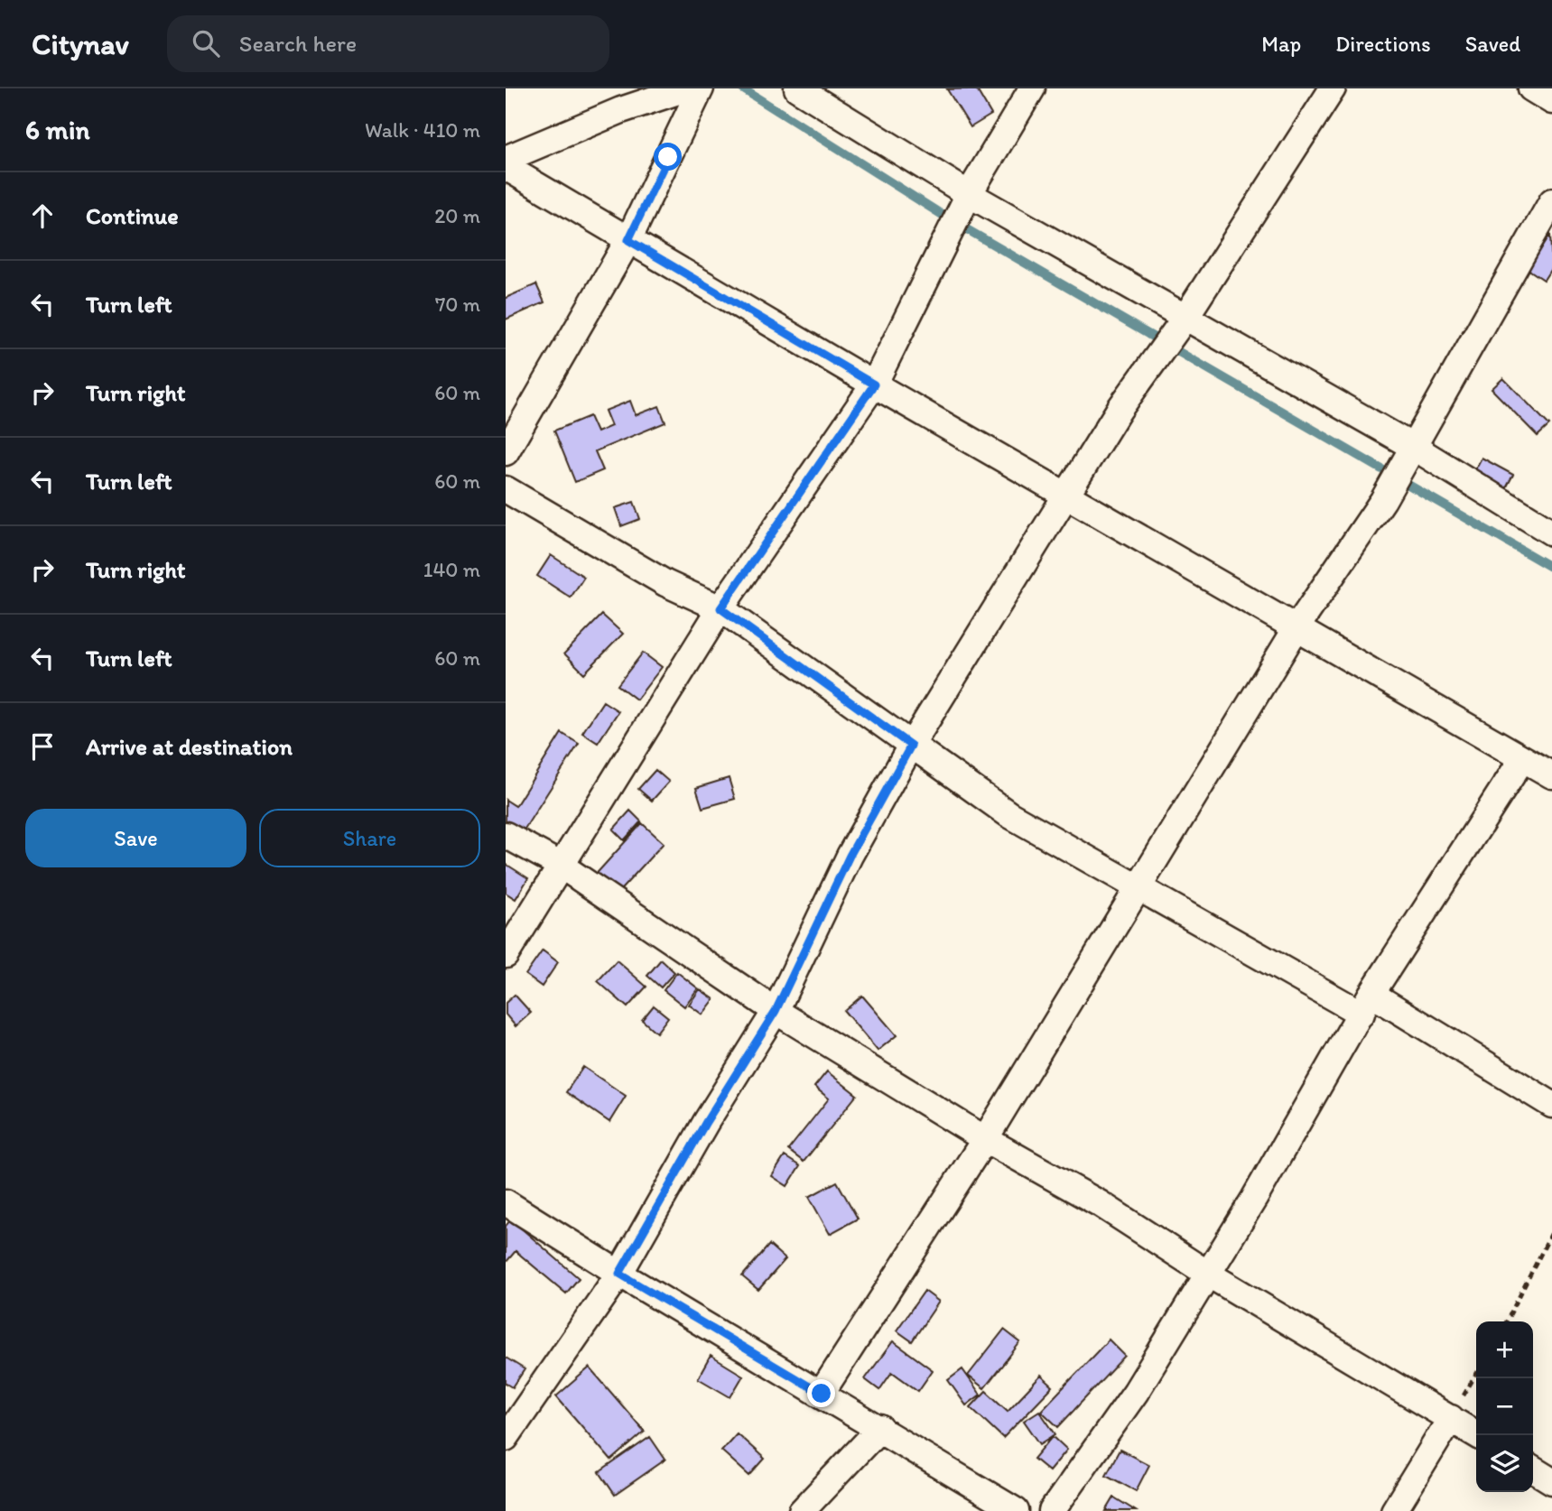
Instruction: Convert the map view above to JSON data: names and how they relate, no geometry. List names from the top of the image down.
{
  "page": {
    "header": "Citynav",
    "search": "Search here",
    "nav": ["Map", "Directions", "Saved"],
    "heading": ["6 min", "Walk · 410 m"],
    "list": [
      ["Continue", "20 m"],
      ["Turn left", "70 m"],
      ["Turn right", "60 m"],
      ["Turn left", "60 m"],
      ["Turn right", "140 m"],
      ["Turn left", "60 m"],
      "Arrive at destination"
    ],
    "buttons": ["Save", "Share"],
    "map_buttons": ["+", "−"]
  }
}
